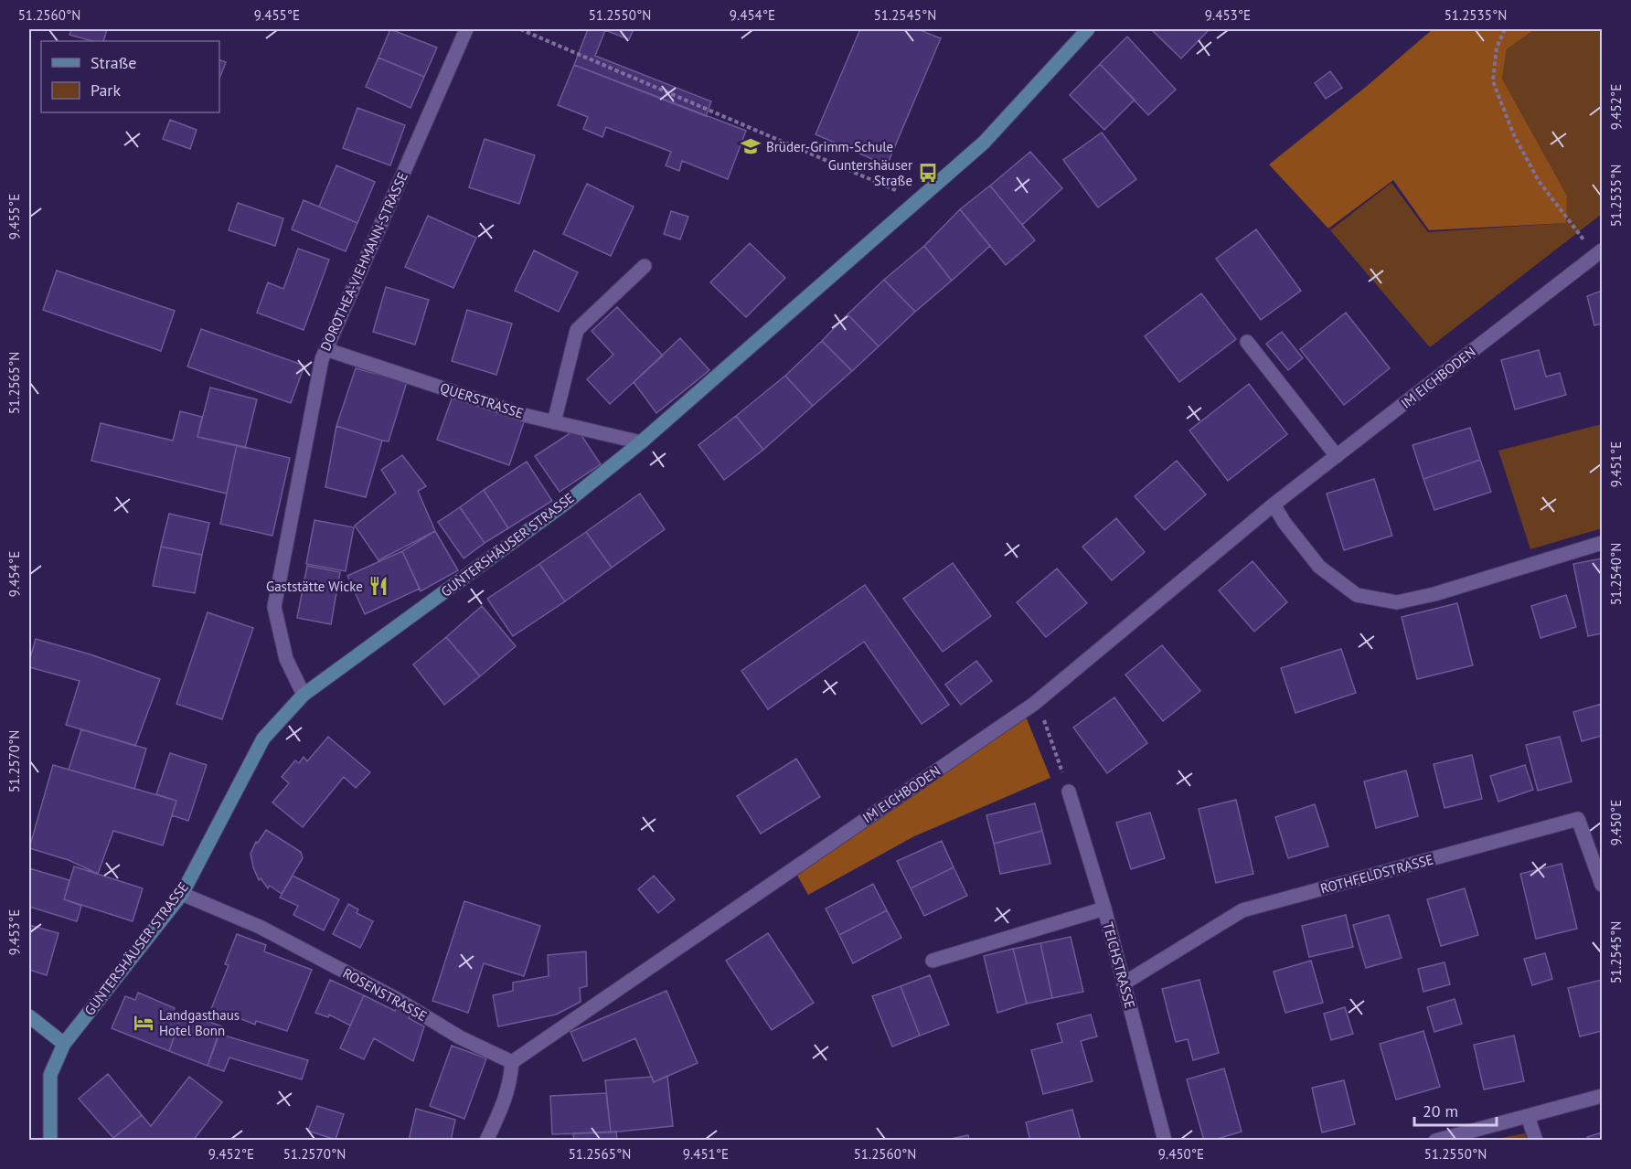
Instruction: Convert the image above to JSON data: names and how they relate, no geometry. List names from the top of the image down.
{
  "streets": {
    "street": [
      "DOROTHEA-VIEHMANN-STRASSE",
      "IM EICHBODEN",
      "QUERSTRASSE",
      "GUNTERSHÄUSER STRASSE",
      "ROTHFELDSTRASSE",
      "TEICHSTRASSE",
      "ROSENSTRASSE"
    ]
  },
  "crossings": [
    ["DOROTHEA-VIEHMANN-STRASSE", "QUERSTRASSE"],
    ["DOROTHEA-VIEHMANN-STRASSE", "GUNTERSHÄUSER STRASSE"],
    ["IM EICHBODEN", "ROSENSTRASSE"],
    ["QUERSTRASSE", "GUNTERSHÄUSER STRASSE"],
    ["GUNTERSHÄUSER STRASSE", "ROSENSTRASSE"],
    ["ROTHFELDSTRASSE", "TEICHSTRASSE"]
  ],
  "places": {
    "school or university": ["Brüder-Grimm-Schule"],
    "bus stop": ["Guntershäuser Straße"],
    "restaurant": ["Gaststätte Wicke"],
    "hotel": ["Landgasthaus Hotel Bonn"]
  },
  "legend": ["Straße", "Park"],
  "scale_bar": "20 m",
  "coordinates": [
    "51.2560°N",
    "9.455°E",
    "51.2550°N",
    "9.454°E",
    "51.2545°N",
    "9.453°E",
    "51.2535°N",
    "9.452°E",
    "51.2565°N",
    "9.451°E",
    "51.2540°N",
    "51.2570°N",
    "9.450°E"
  ]
}
